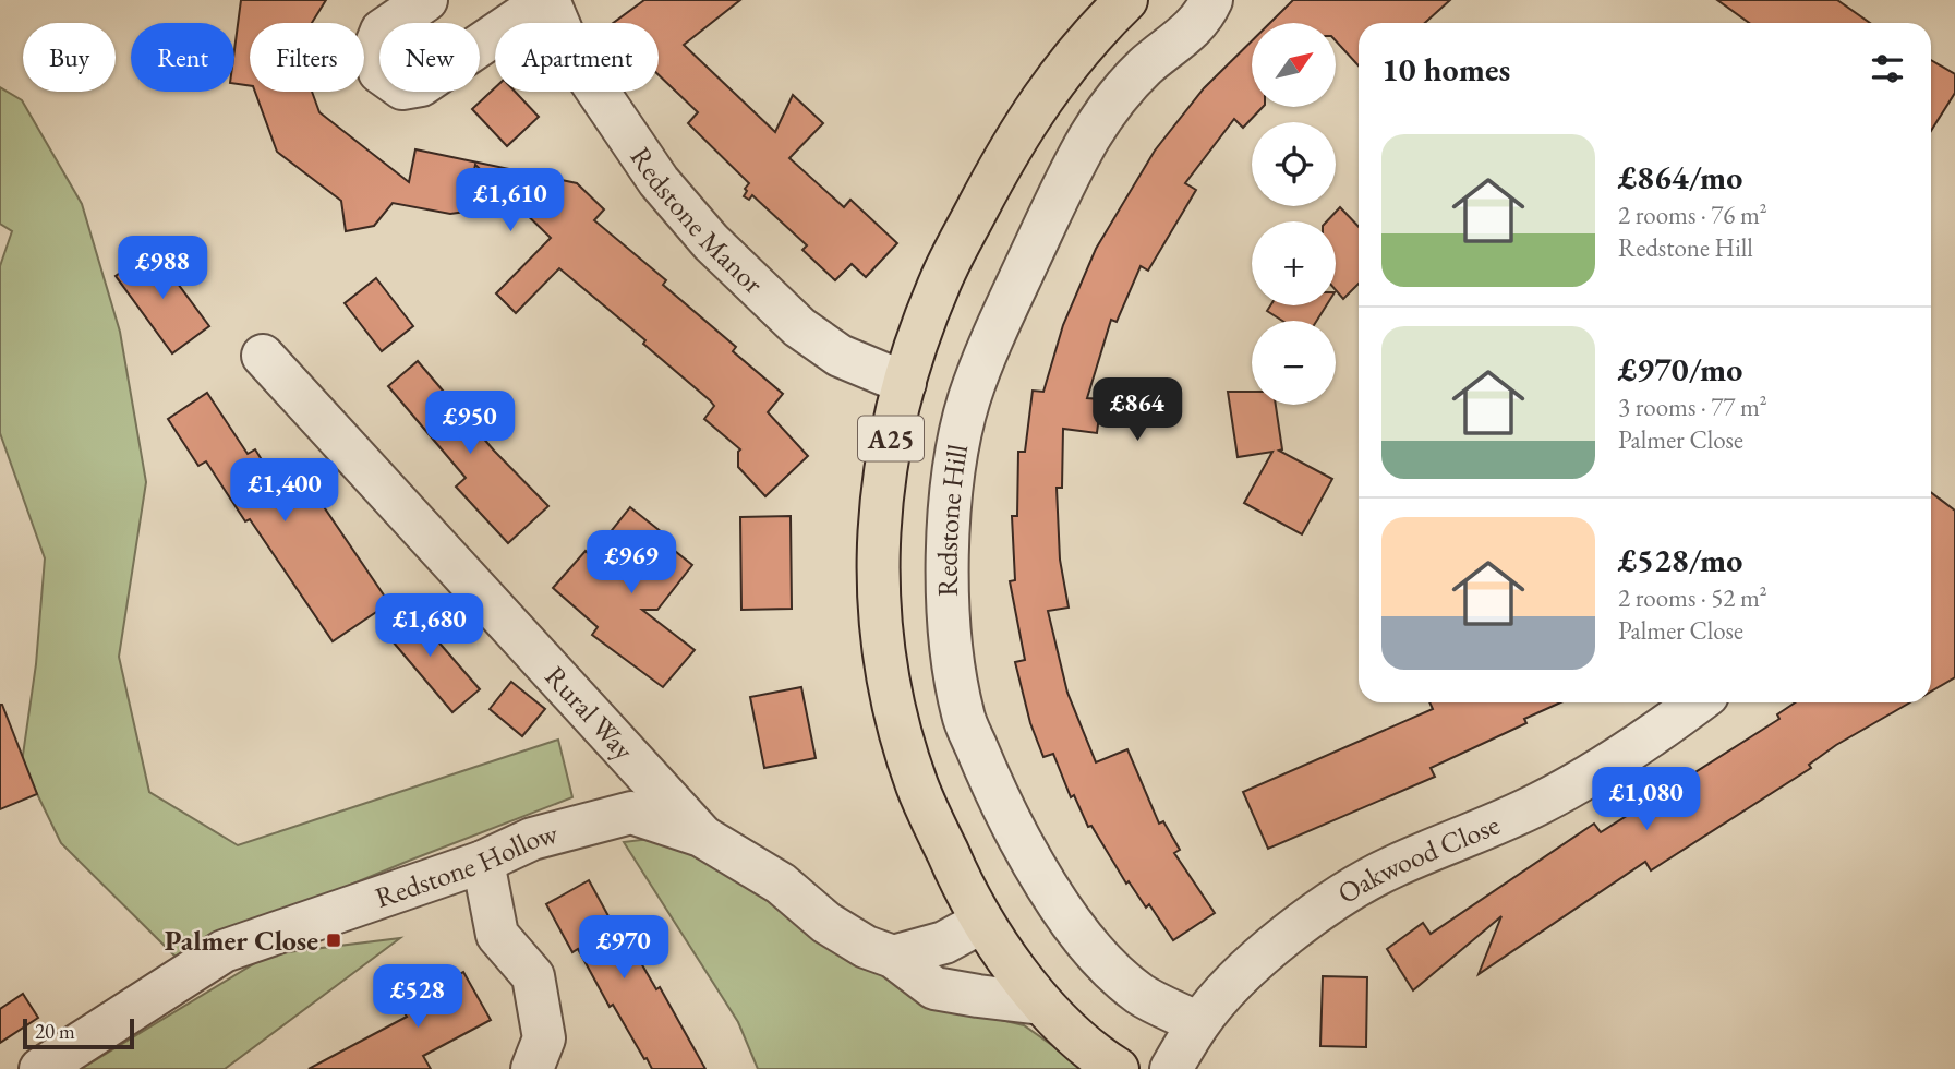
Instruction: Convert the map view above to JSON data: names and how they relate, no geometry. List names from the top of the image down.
{
  "streets": {
    "main road": ["A25"],
    "street": [
      "Redstone Manor",
      "Redstone Hill",
      "Rural Way",
      "Oakwood Close",
      "Redstone Hollow"
    ]
  },
  "crossings": [
    ["Redstone Manor", "A25"],
    ["A25", "Redstone Hollow"],
    ["Redstone Hill", "Oakwood Close"],
    ["Rural Way", "Redstone Hollow"]
  ],
  "places": {
    "transit": ["Palmer Close"]
  },
  "scale_bar": "20 m",
  "north": "top right",
  "page": {
    "map_buttons": ["+", "−"],
    "chip": [
      "Buy",
      "Rent",
      "Filters",
      "New",
      "Apartment"
    ],
    "heading": "10 homes",
    "list": [
      {
        "name": "£864/mo",
        "note": "2 rooms · 76 m² · Redstone Hill"
      },
      {
        "name": "£970/mo",
        "note": "3 rooms · 77 m² · Palmer Close"
      },
      {
        "name": "£528/mo",
        "note": "2 rooms · 52 m² · Palmer Close"
      }
    ],
    "price": [
      "£1,610",
      "£988",
      "£864",
      "£950",
      "£1,400",
      "£969",
      "£1,680",
      "£1,080",
      "£970",
      "£528"
    ],
    "scale": "20 m"
  }
}
